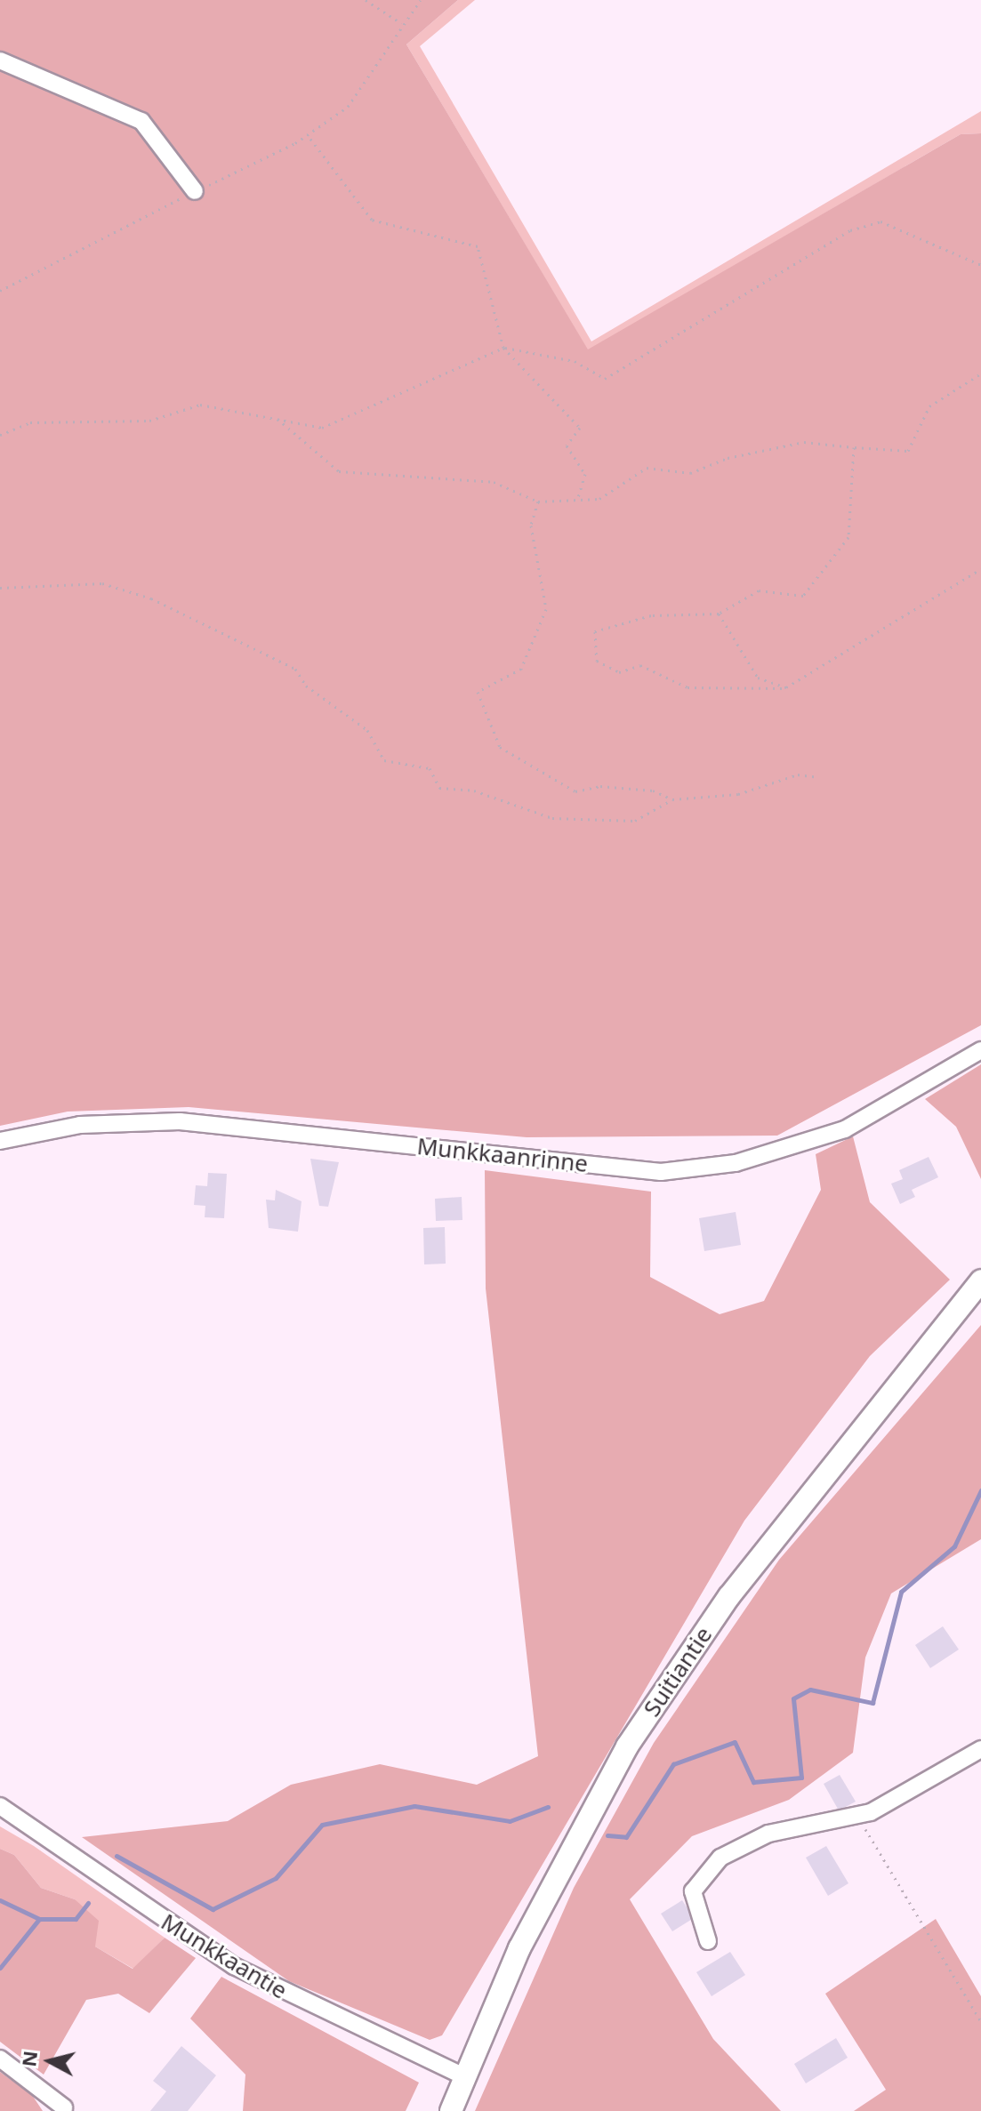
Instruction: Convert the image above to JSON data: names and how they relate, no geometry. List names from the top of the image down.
{
  "streets": {
    "main road": ["Suitiantie"],
    "street": ["Munkkaanrinne", "Munkkaantie"]
  },
  "crossings": [
    ["Suitiantie", "Munkkaantie"]
  ],
  "north": "left"
}
